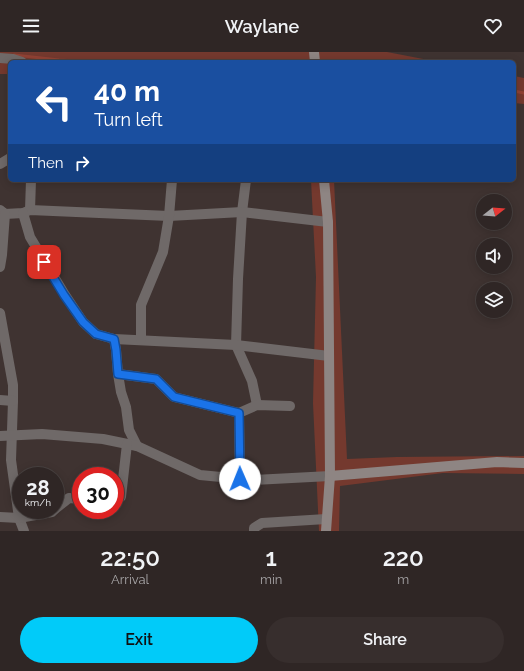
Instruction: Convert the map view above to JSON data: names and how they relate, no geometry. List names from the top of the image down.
{
  "north": "right",
  "page": {
    "header": "Waylane",
    "turn": ["40 m", "Turn left"],
    "then": "Then",
    "speed": "28 km/h",
    "limit": "30",
    "eta": [
      "22:50",
      "Arrival",
      "1",
      "min",
      "220",
      "m"
    ],
    "buttons": ["Exit", "Share"]
  }
}
